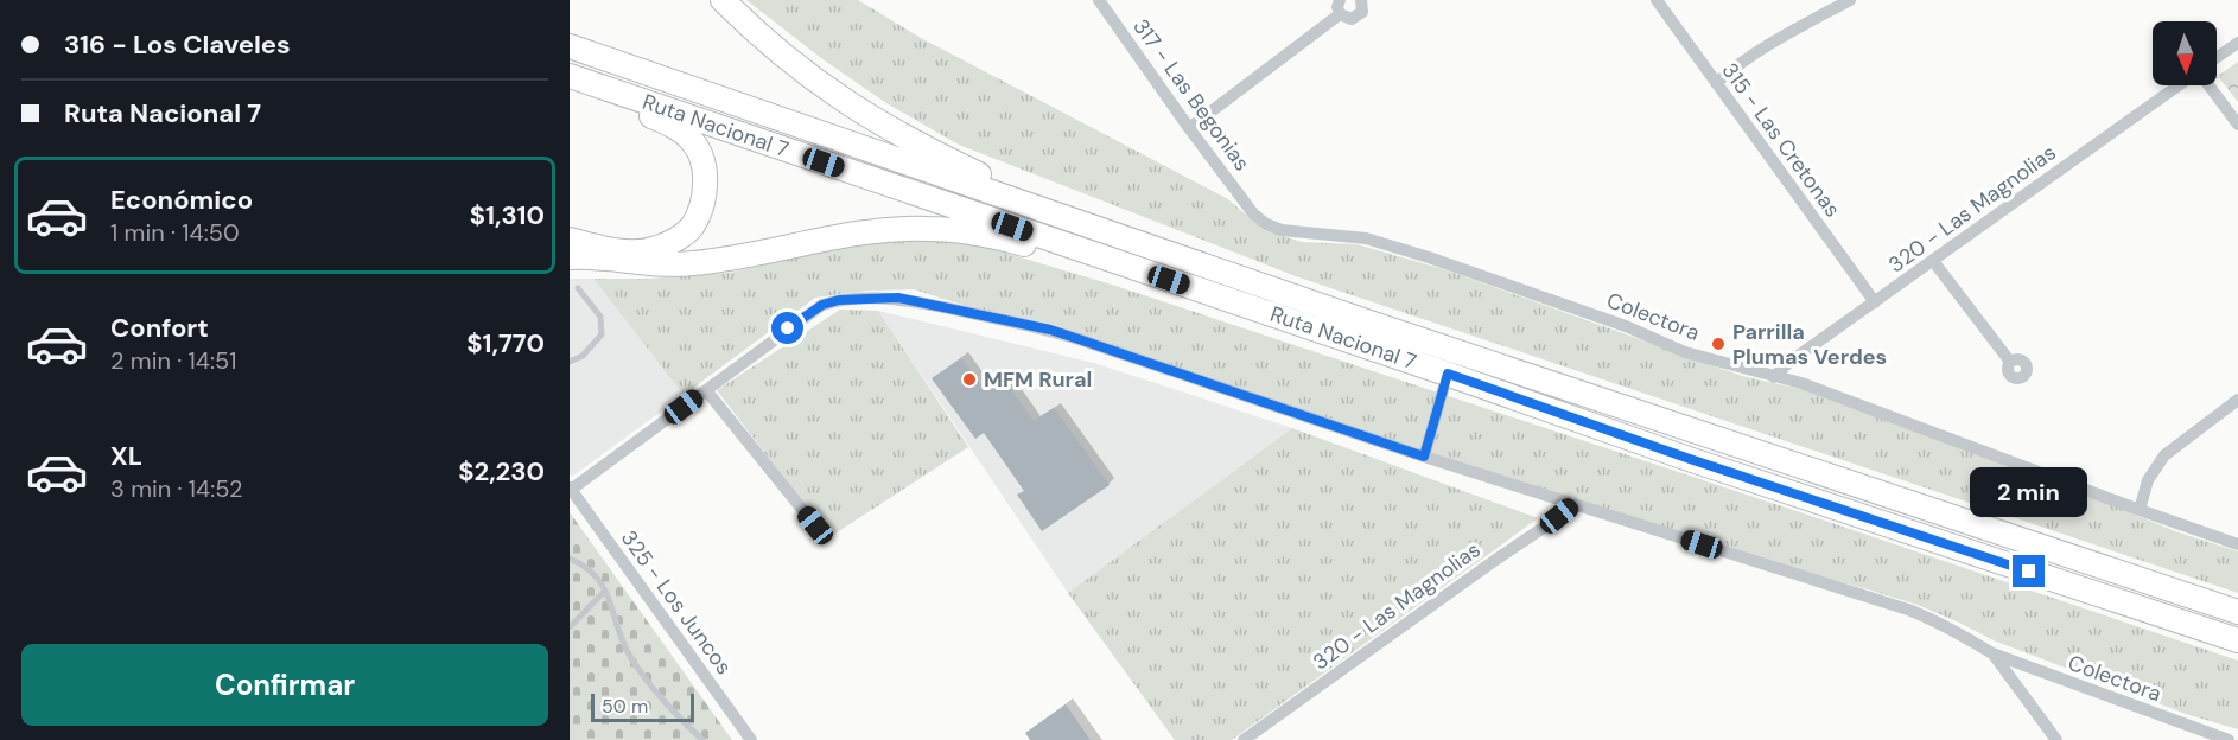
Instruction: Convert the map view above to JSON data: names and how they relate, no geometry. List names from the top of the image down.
{
  "streets": {
    "highway": ["Ruta Nacional 7"],
    "street": [
      "317 - Las Begonias",
      "315 - Las Cretonas",
      "320 - Las Magnolias",
      "Colectora",
      "325 - Los Juncos"
    ]
  },
  "crossings": [
    ["317 - Las Begonias", "Colectora"],
    ["315 - Las Cretonas", "320 - Las Magnolias"],
    ["320 - Las Magnolias", "Colectora"],
    ["Colectora", "325 - Los Juncos"]
  ],
  "places": ["Parrilla Plumas Verdes", "MFM Rural"],
  "scale_bar": "50 m",
  "north": "bottom",
  "page": {
    "banner": ["316 - Los Claveles", "Ruta Nacional 7"],
    "list": [
      {
        "name": "Económico",
        "note": "1 min · 14:50",
        "value": "$1,310"
      },
      {
        "name": "Confort",
        "note": "2 min · 14:51",
        "value": "$1,770"
      },
      {
        "name": "XL",
        "note": "3 min · 14:52",
        "value": "$2,230"
      }
    ],
    "bubble": "2 min",
    "buttons": "Confirmar",
    "scale": "50 m"
  }
}
